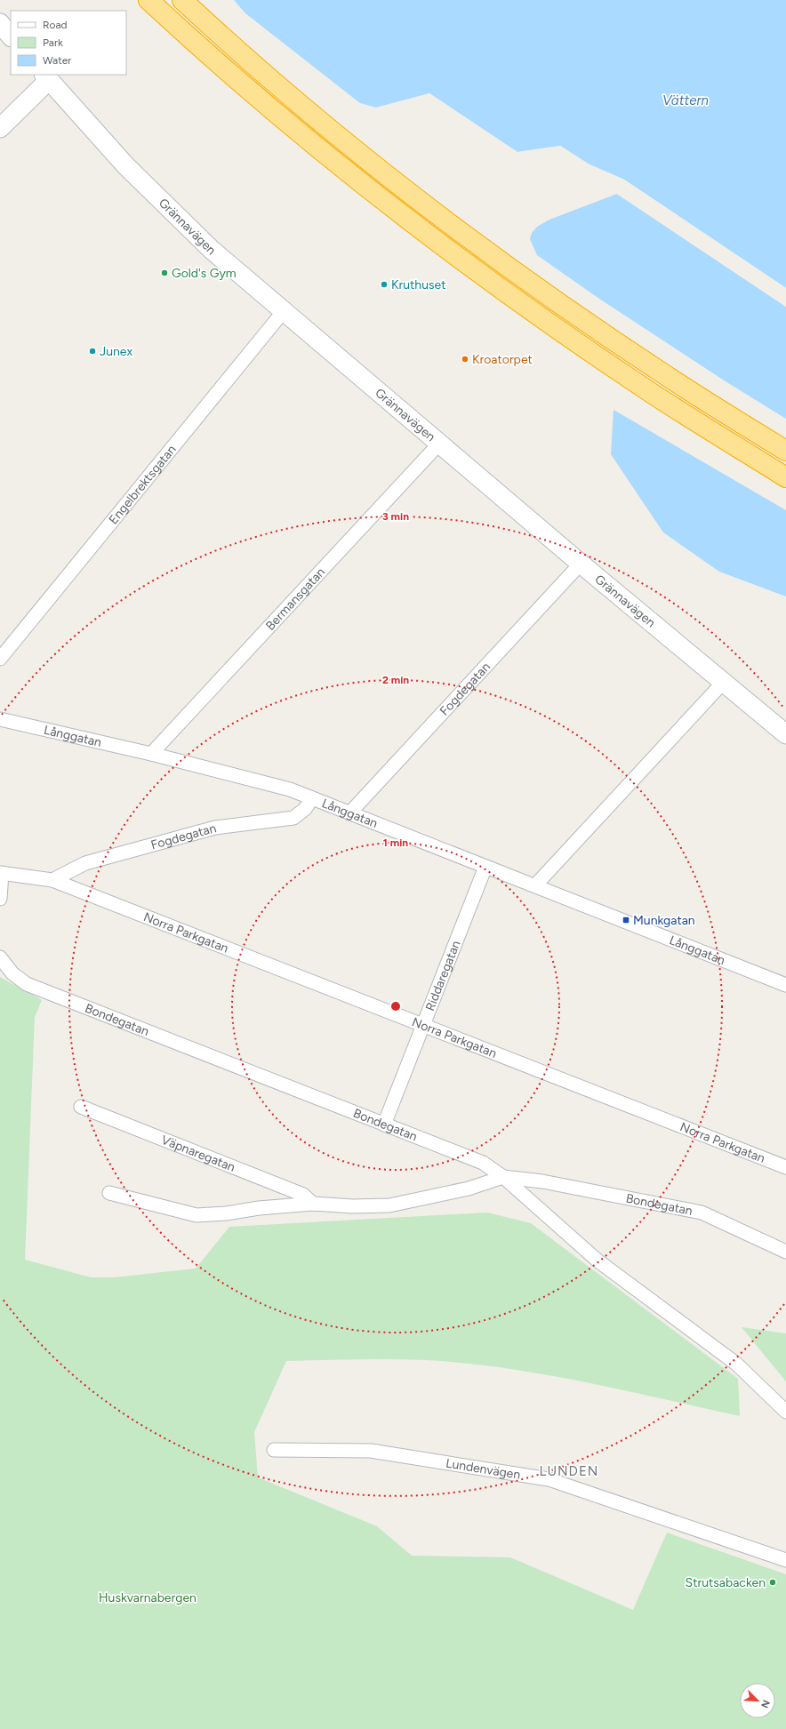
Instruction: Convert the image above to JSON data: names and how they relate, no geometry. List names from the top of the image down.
{
  "streets": {
    "main road": ["Grännavägen"],
    "street": [
      "Engelbrektsgatan",
      "Bermansgatan",
      "Fogdegatan",
      "Långgatan",
      "Norra Parkgatan",
      "Riddaregatan",
      "Bondegatan",
      "Väpnaregatan",
      "Lundenvägen"
    ]
  },
  "crossings": [
    ["Grännavägen", "Engelbrektsgatan"],
    ["Grännavägen", "Bermansgatan"],
    ["Grännavägen", "Fogdegatan"],
    ["Bermansgatan", "Långgatan"],
    ["Fogdegatan", "Långgatan"],
    ["Fogdegatan", "Norra Parkgatan"],
    ["Långgatan", "Riddaregatan"],
    ["Norra Parkgatan", "Riddaregatan"],
    ["Riddaregatan", "Bondegatan"]
  ],
  "districts": ["LUNDEN"],
  "water": ["Vättern"],
  "parks": ["Huskvarnabergen"],
  "places": {
    "other": [
      "Gold's Gym",
      "Kruthuset",
      "Junex",
      "Kroatorpet",
      "Strutsabacken"
    ],
    "transit": ["Munkgatan"]
  },
  "legend": ["Road", "Park", "Water"],
  "north": "bottom right",
  "rings": ["3 min", "2 min", "1 min"]
}
